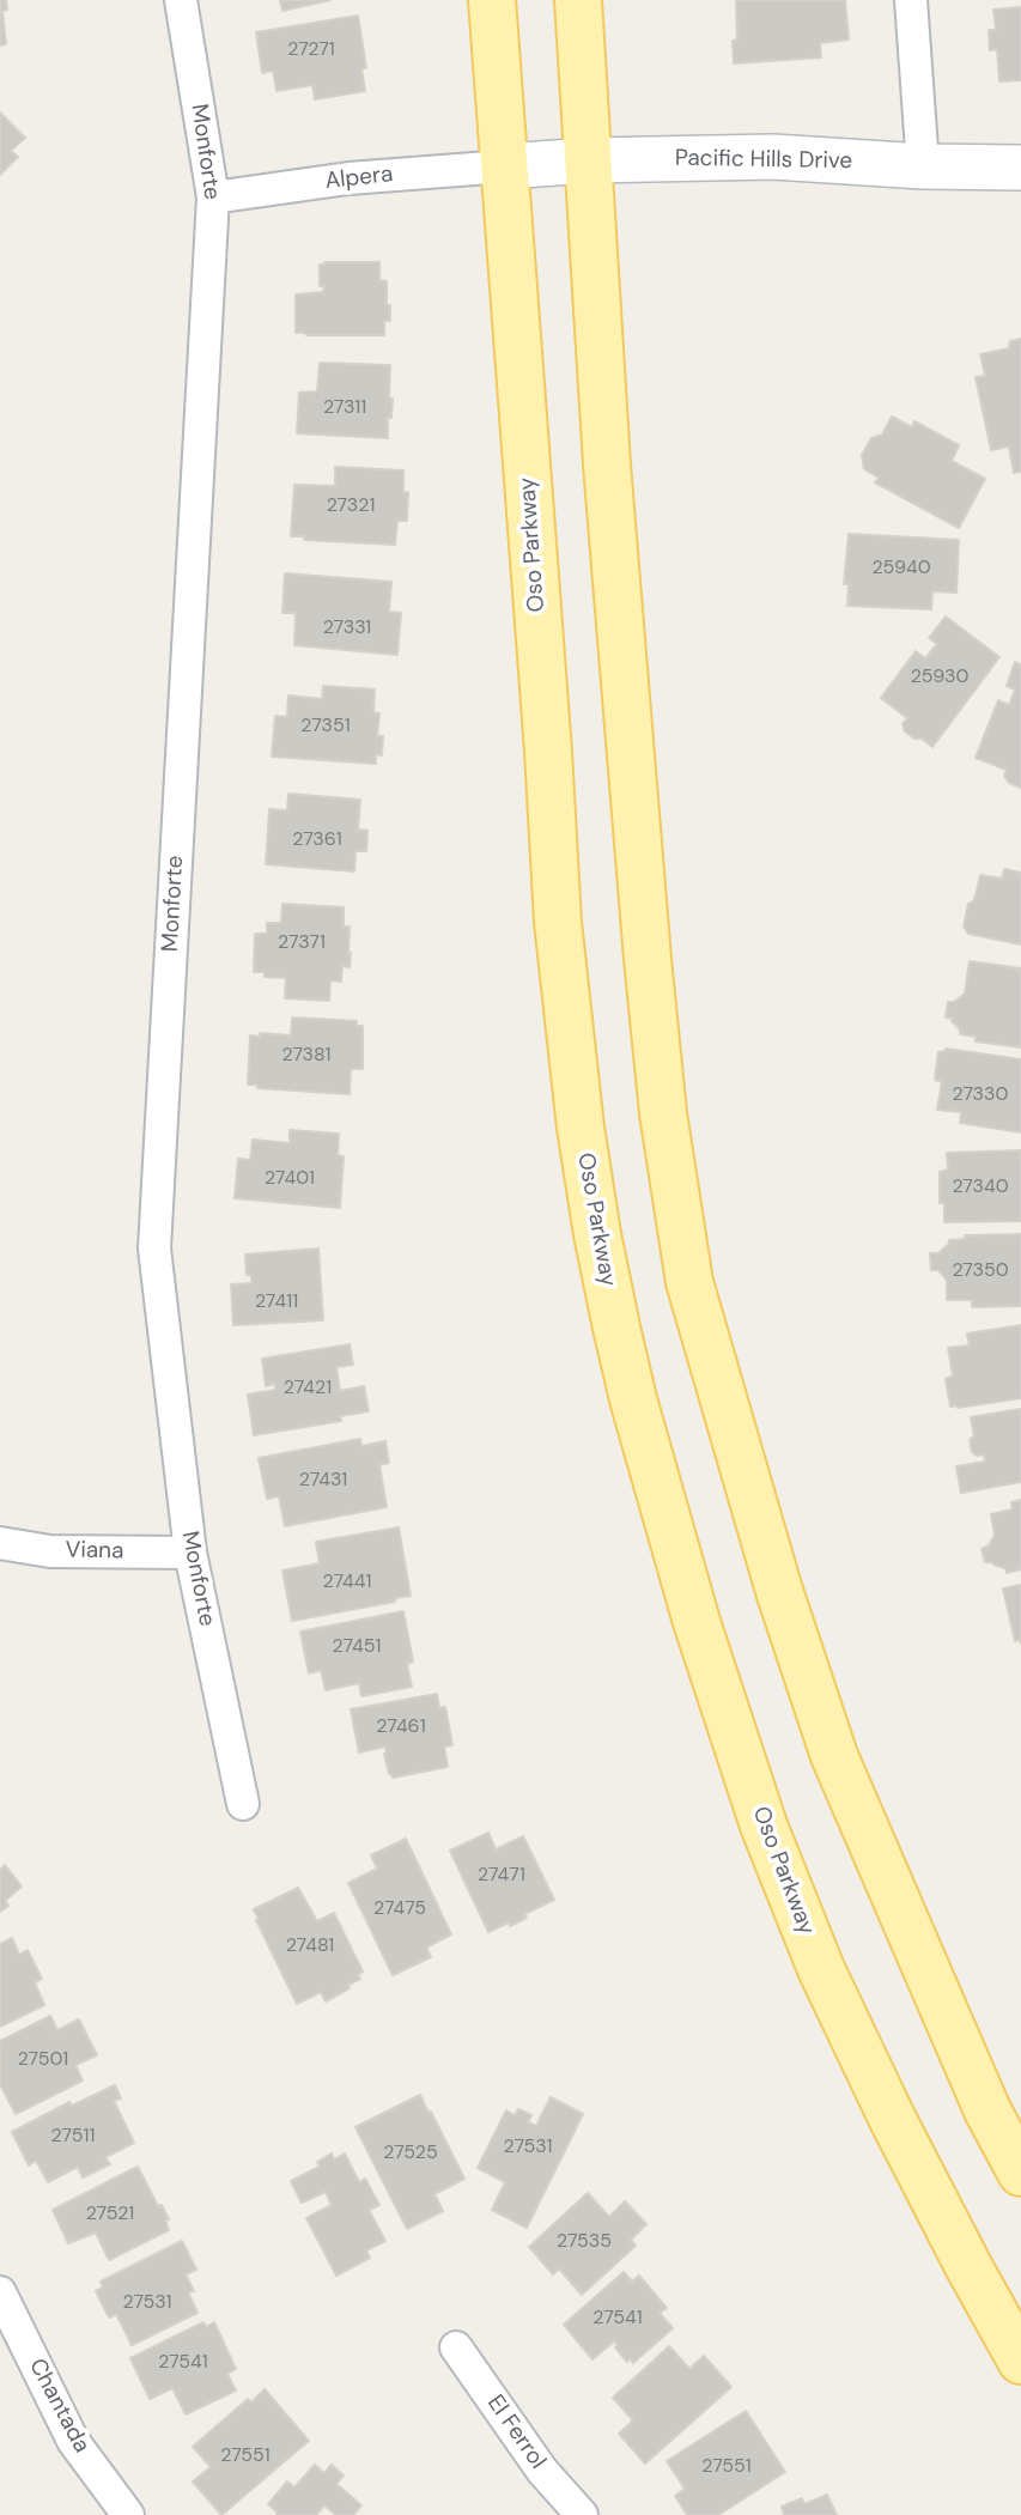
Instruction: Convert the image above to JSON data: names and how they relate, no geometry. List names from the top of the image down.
{
  "streets": {
    "main road": ["Oso Parkway"],
    "street": [
      "Monforte",
      "Pacific Hills Drive",
      "Alpera",
      "Viana",
      "Chantada",
      "El Ferrol"
    ]
  },
  "crossings": [
    ["Monforte", "Alpera"],
    ["Monforte", "Viana"],
    ["Pacific Hills Drive", "Alpera"],
    ["Pacific Hills Drive", "Oso Parkway"],
    ["Alpera", "Oso Parkway"]
  ],
  "house_numbers": [
    "27271",
    "27311",
    "27321",
    "25940",
    "27331",
    "25930",
    "27351",
    "27361",
    "27371",
    "27381",
    "27330",
    "27401",
    "27340",
    "27350",
    "27411",
    "27421",
    "27431",
    "27441",
    "27451",
    "27461",
    "27471",
    "27475",
    "27481",
    "27501",
    "27511",
    "27531",
    "27525",
    "27521",
    "27535",
    "27531",
    "27541",
    "27541",
    "27551",
    "27551"
  ]
}
